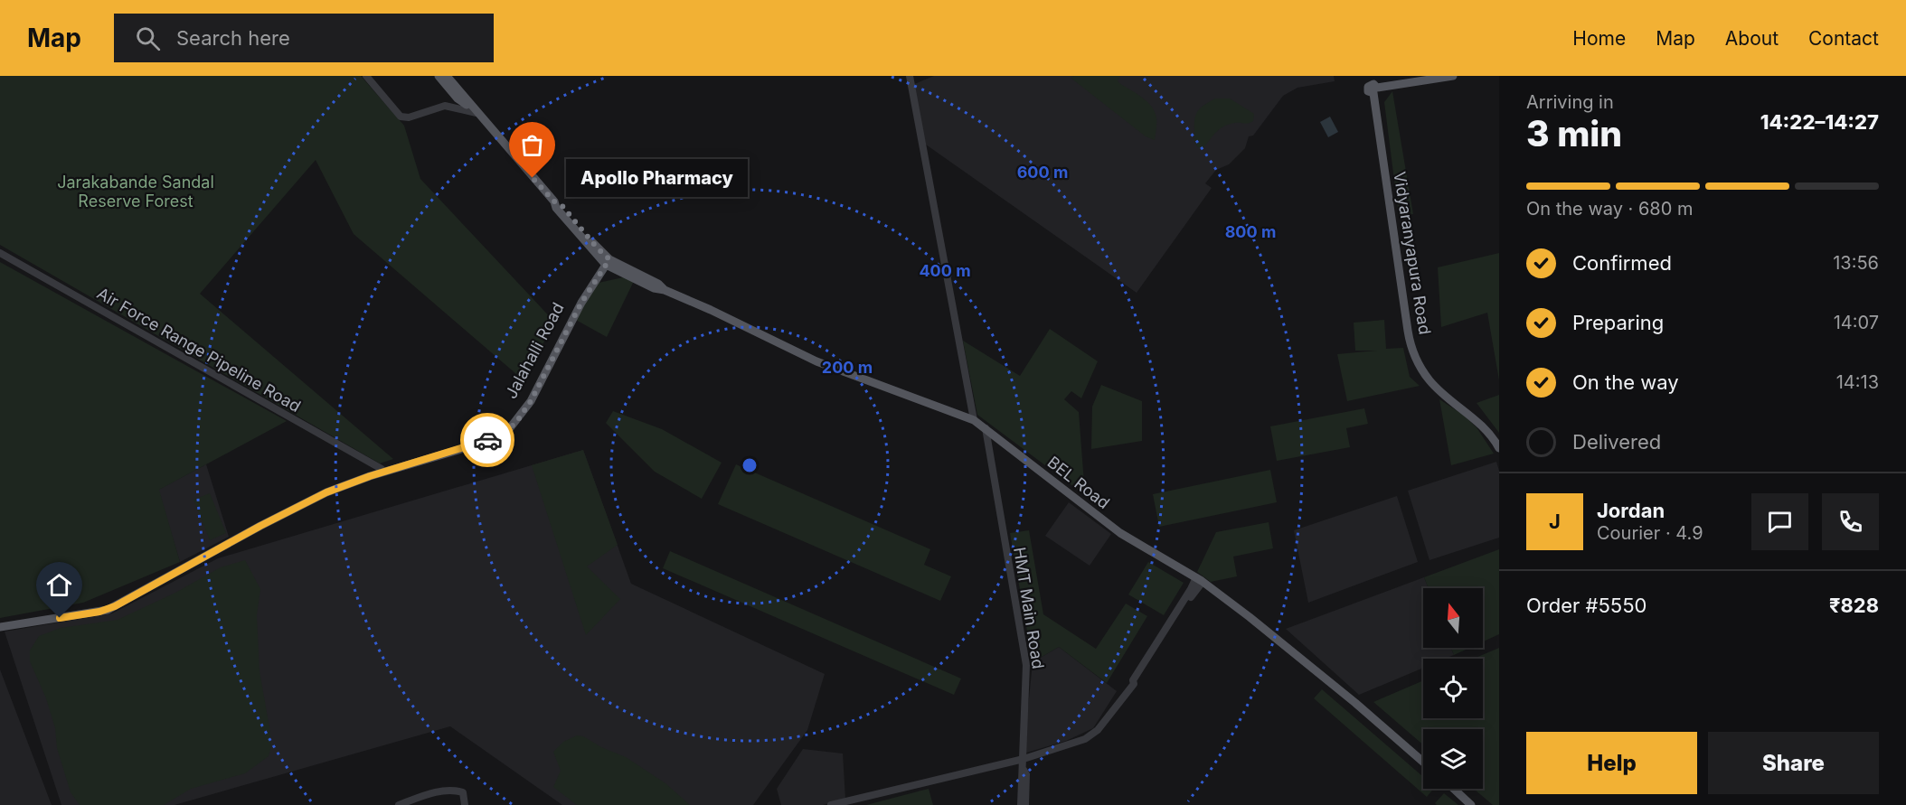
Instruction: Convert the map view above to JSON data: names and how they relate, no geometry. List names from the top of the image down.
{
  "streets": {
    "main road": ["Vidyaranyapura Road", "Jalahalli Road", "BEL Road"],
    "street": ["Air Force Range Pipeline Road", "HMT Main Road"]
  },
  "crossings": [
    ["Air Force Range Pipeline Road", "Jalahalli Road"],
    ["Jalahalli Road", "BEL Road"],
    ["BEL Road", "HMT Main Road"]
  ],
  "parks": ["Jarakabande Sandal Reserve Forest"],
  "places": ["Apollo Pharmacy"],
  "north": "top",
  "page": {
    "header": "Map",
    "search": "Search here",
    "nav": [
      "Home",
      "Map",
      "About",
      "Contact"
    ],
    "heading": ["3 min", "Arriving in", "14:22–14:27"],
    "panel": [
      "Jordan",
      "Courier · 4.9",
      "Order #5550",
      "₹828"
    ],
    "bubble": "Apollo Pharmacy",
    "bar": "On the way · 680 m",
    "list": [
      ["Confirmed", "13:56"],
      ["Preparing", "14:07"],
      ["On the way", "14:13"],
      "Delivered"
    ],
    "round": "J",
    "buttons": ["Help", "Share"]
  },
  "rings": [
    "600 m",
    "800 m",
    "400 m",
    "200 m"
  ]
}
